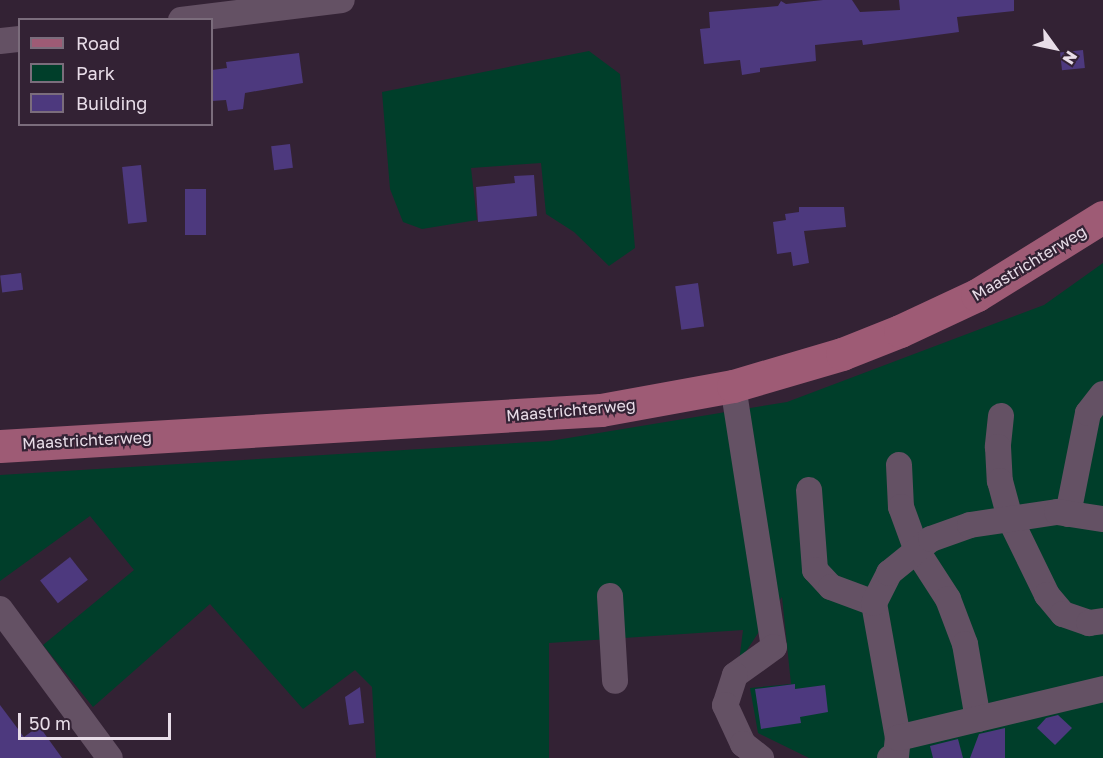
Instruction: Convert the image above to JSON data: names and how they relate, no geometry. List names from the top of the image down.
{
  "streets": {
    "main road": ["Maastrichterweg"]
  },
  "legend": ["Road", "Park", "Building"],
  "scale_bar": "50 m",
  "north": "bottom right"
}
